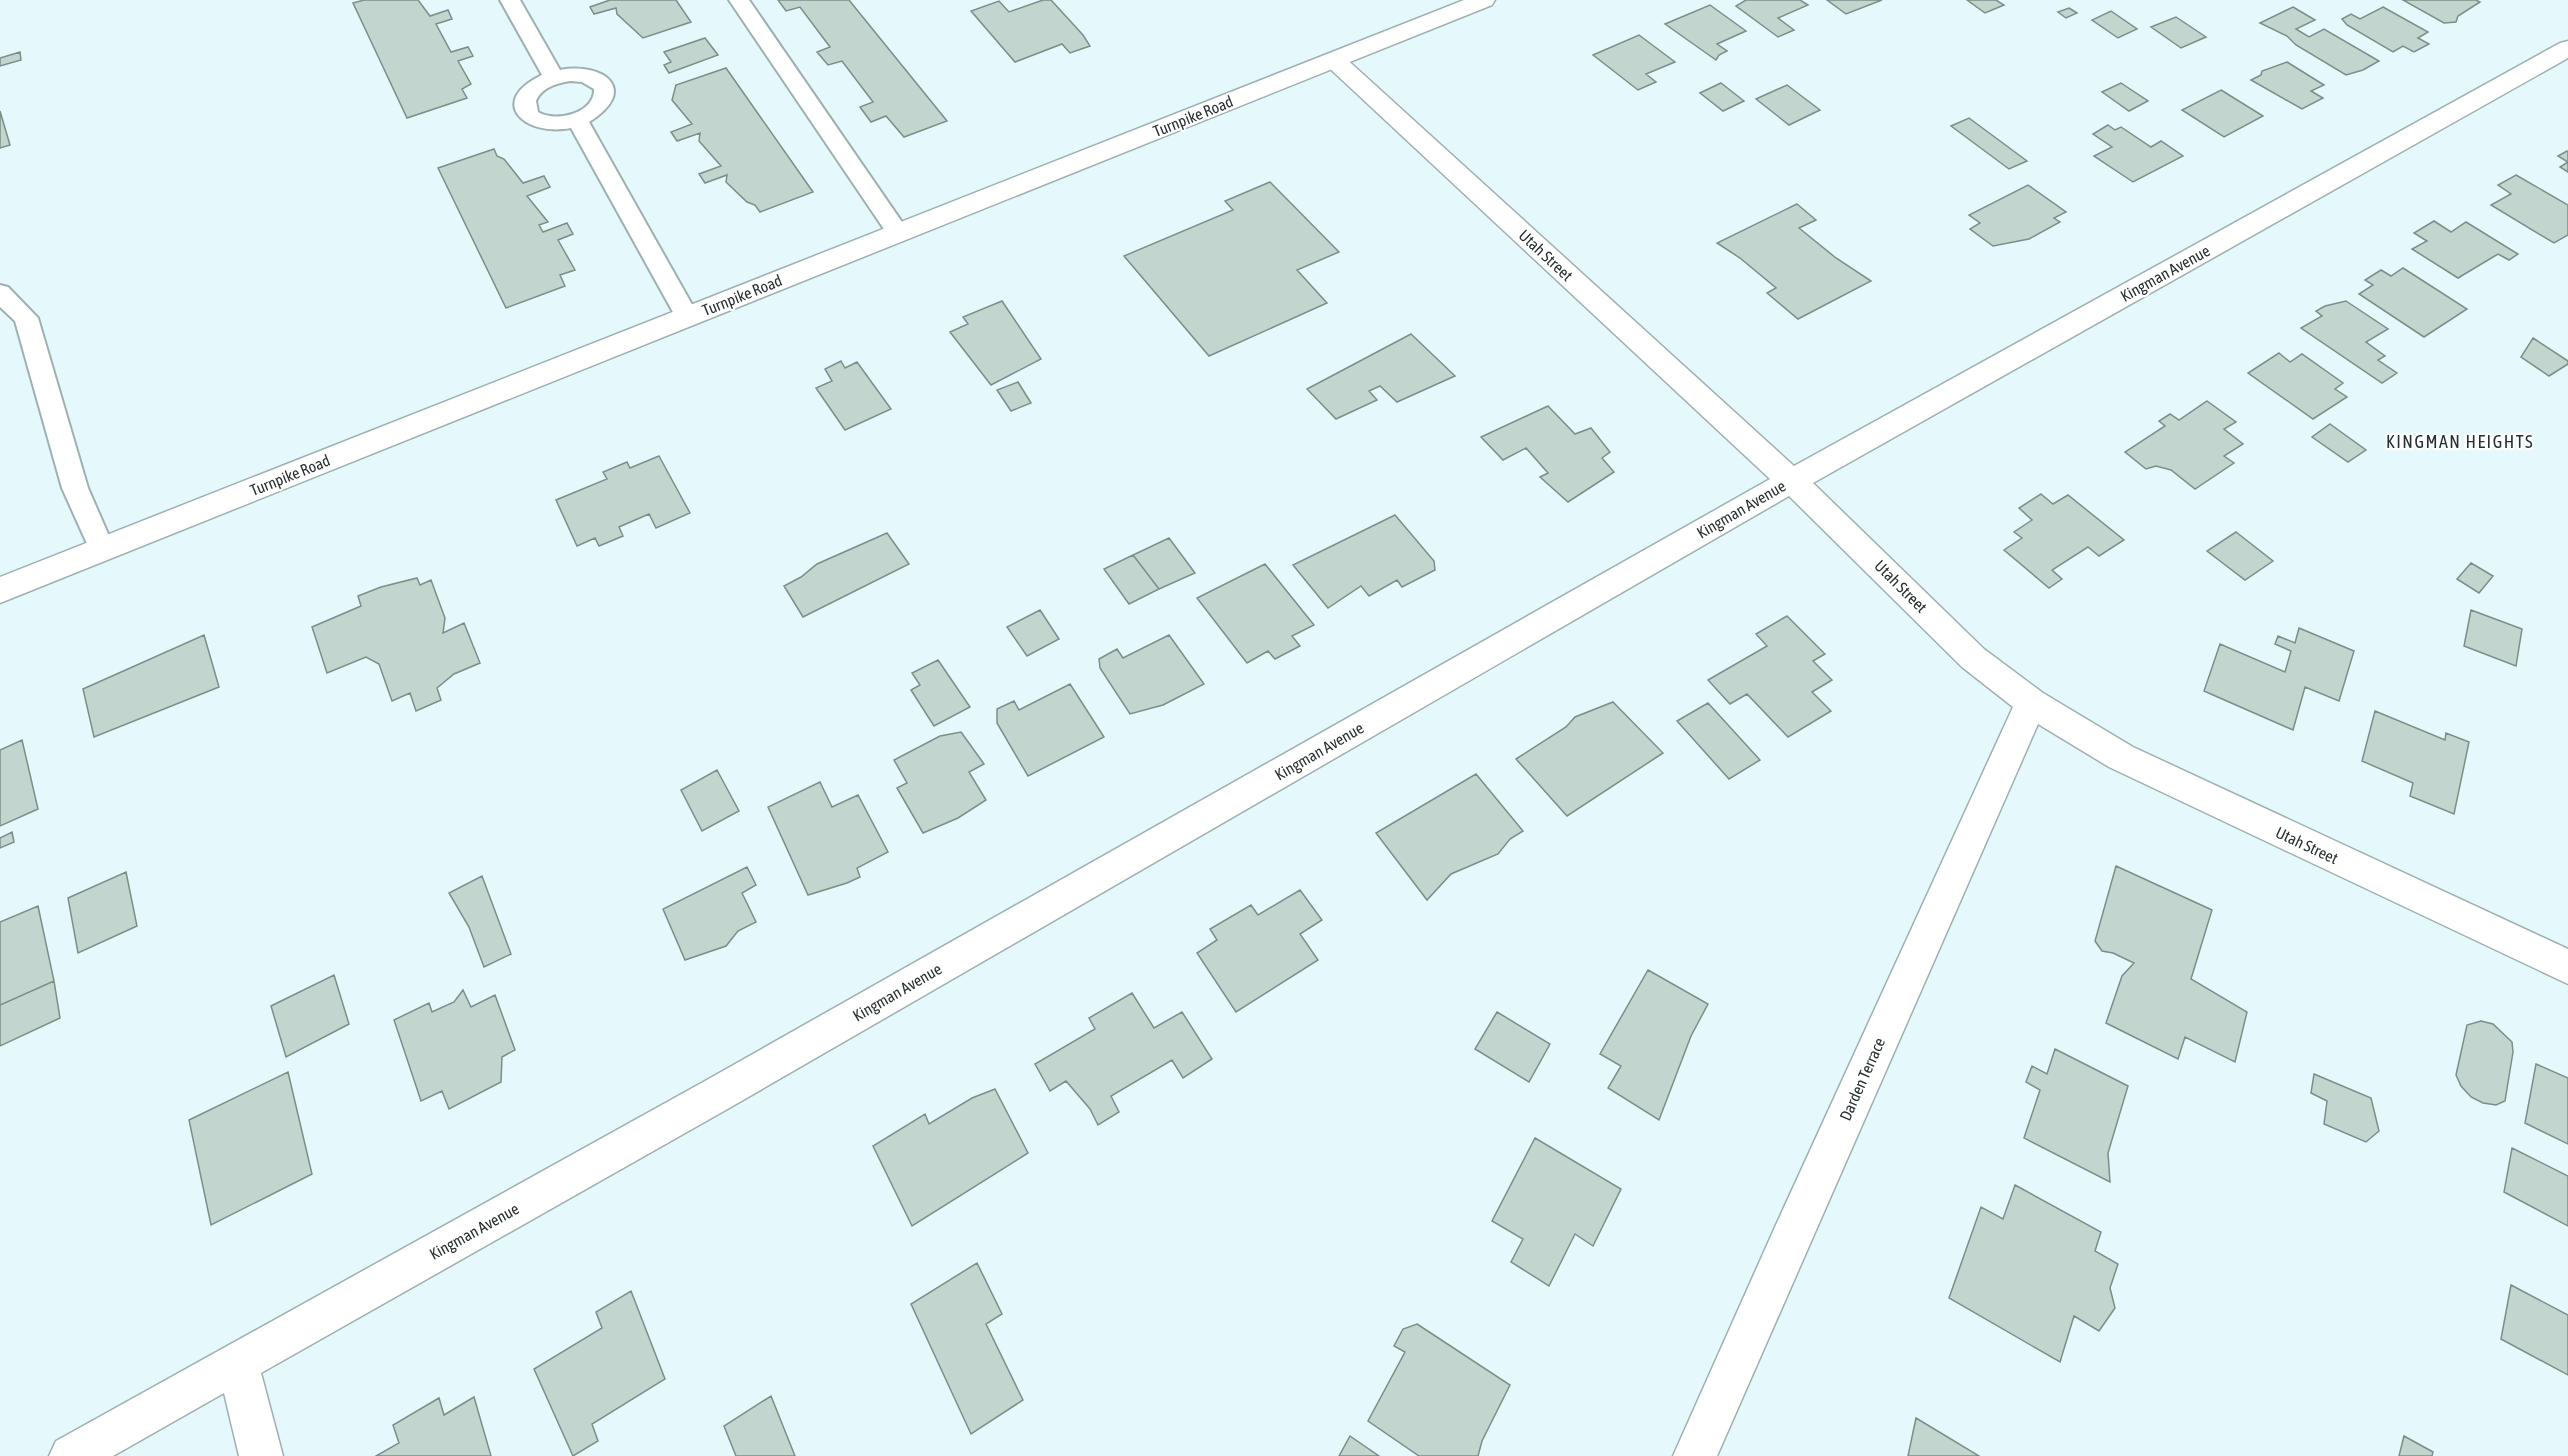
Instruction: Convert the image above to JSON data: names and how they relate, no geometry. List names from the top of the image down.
{
  "streets": {
    "street": [
      "Turnpike Road",
      "Utah Street",
      "Kingman Avenue",
      "Darden Terrace"
    ]
  },
  "crossings": [
    ["Turnpike Road", "Utah Street"],
    ["Utah Street", "Kingman Avenue"],
    ["Utah Street", "Darden Terrace"]
  ],
  "districts": ["KINGMAN HEIGHTS"]
}
